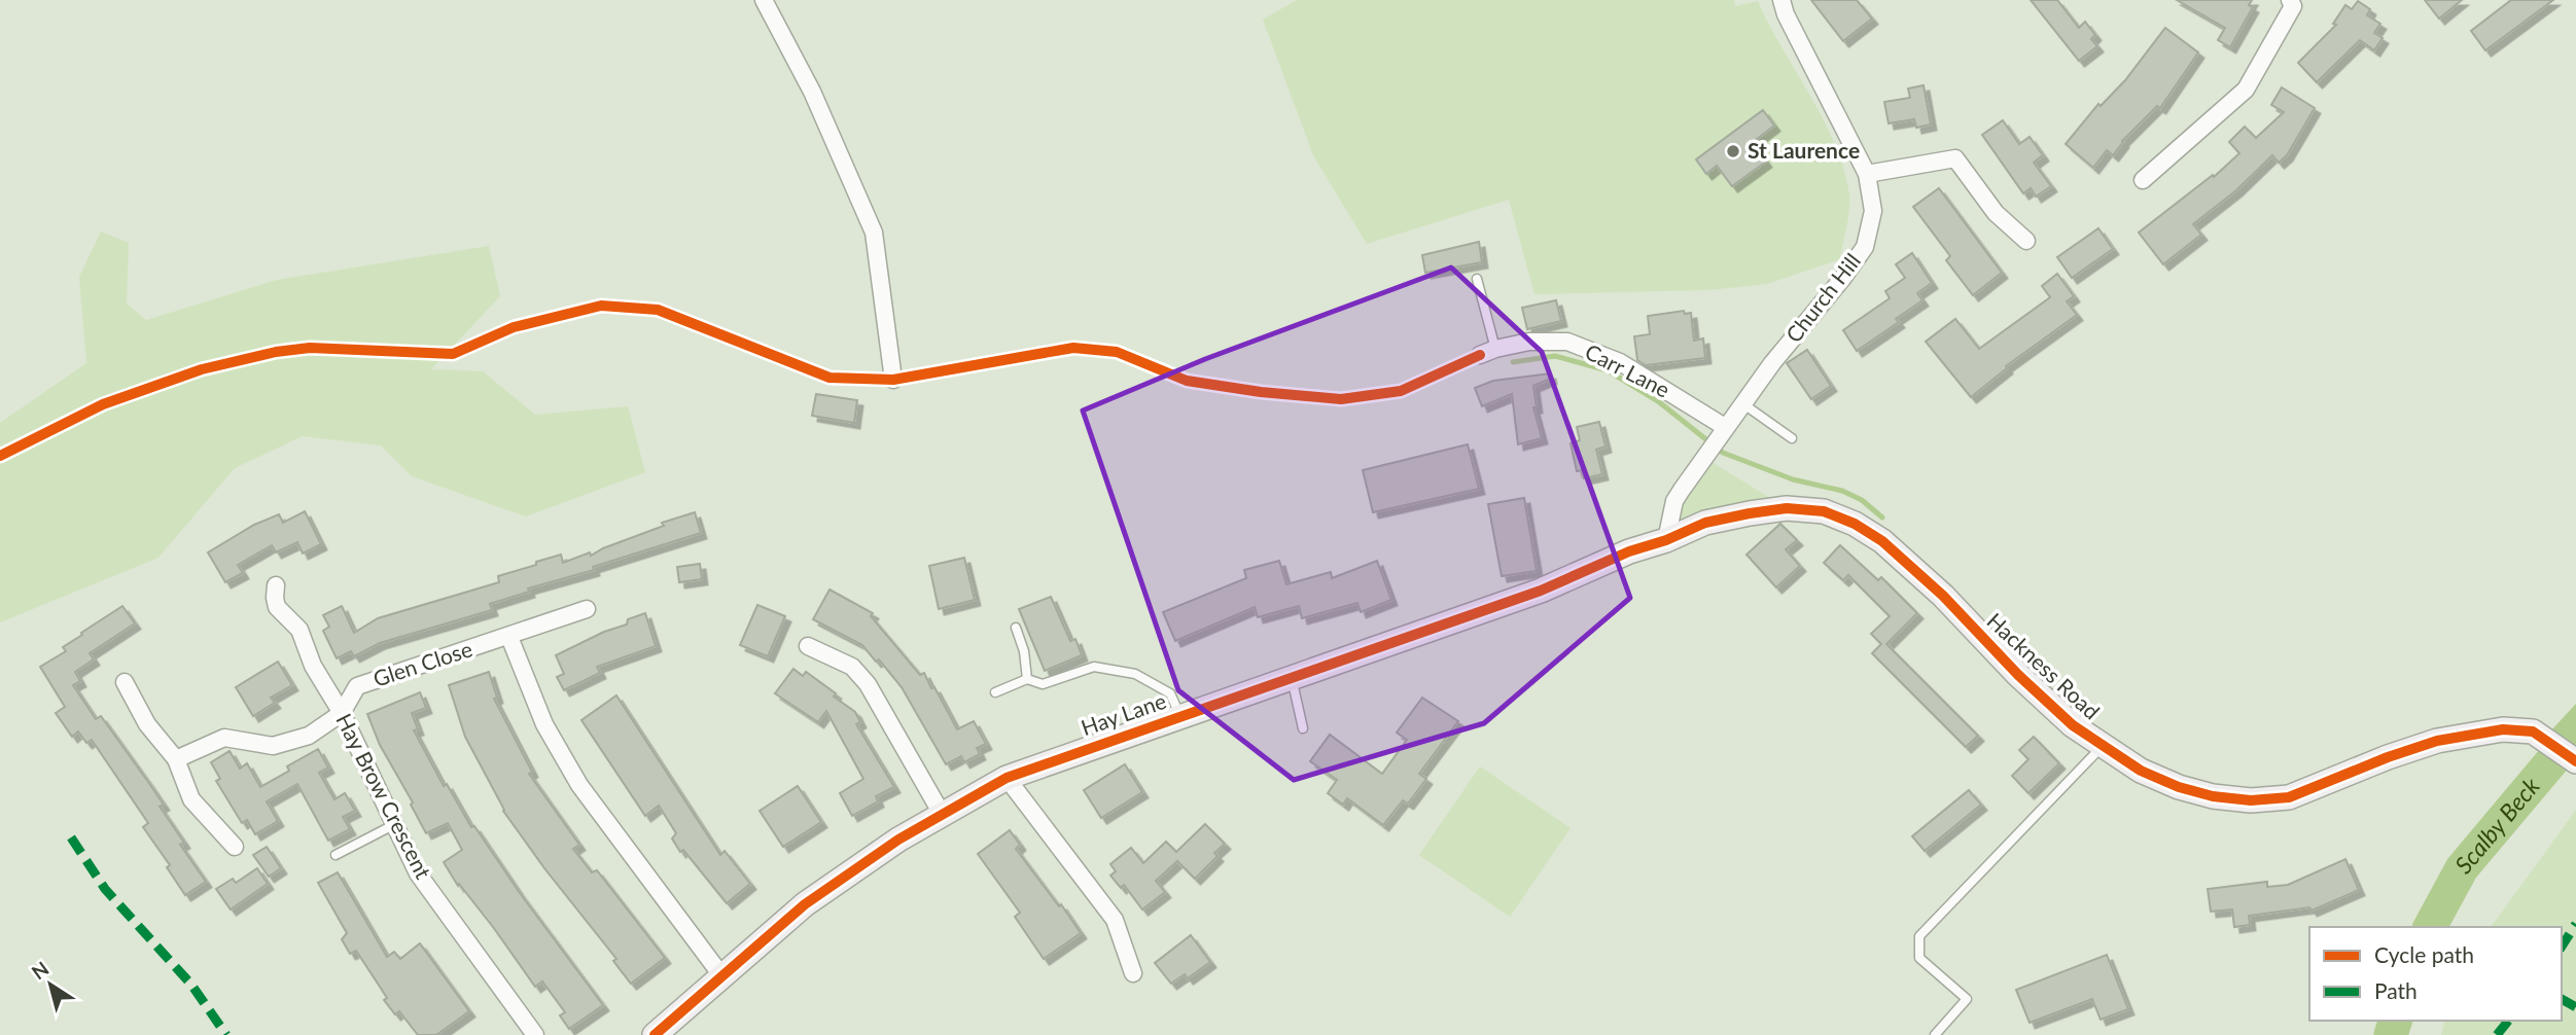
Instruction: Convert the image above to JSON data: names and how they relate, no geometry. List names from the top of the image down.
{
  "streets": {
    "street": [
      "Church Hill",
      "Carr Lane",
      "Glen Close",
      "Hackness Road",
      "Hay Lane",
      "Hay Brow Crescent"
    ]
  },
  "crossings": [
    ["Church Hill", "Carr Lane"],
    ["Church Hill", "Hackness Road"],
    ["Church Hill", "Hay Lane"],
    ["Glen Close", "Hay Brow Crescent"],
    ["Hackness Road", "Hay Lane"]
  ],
  "water": ["Scalby Beck"],
  "places": ["St Laurence"],
  "legend": ["Cycle path", "Path"],
  "north": "top left"
}
